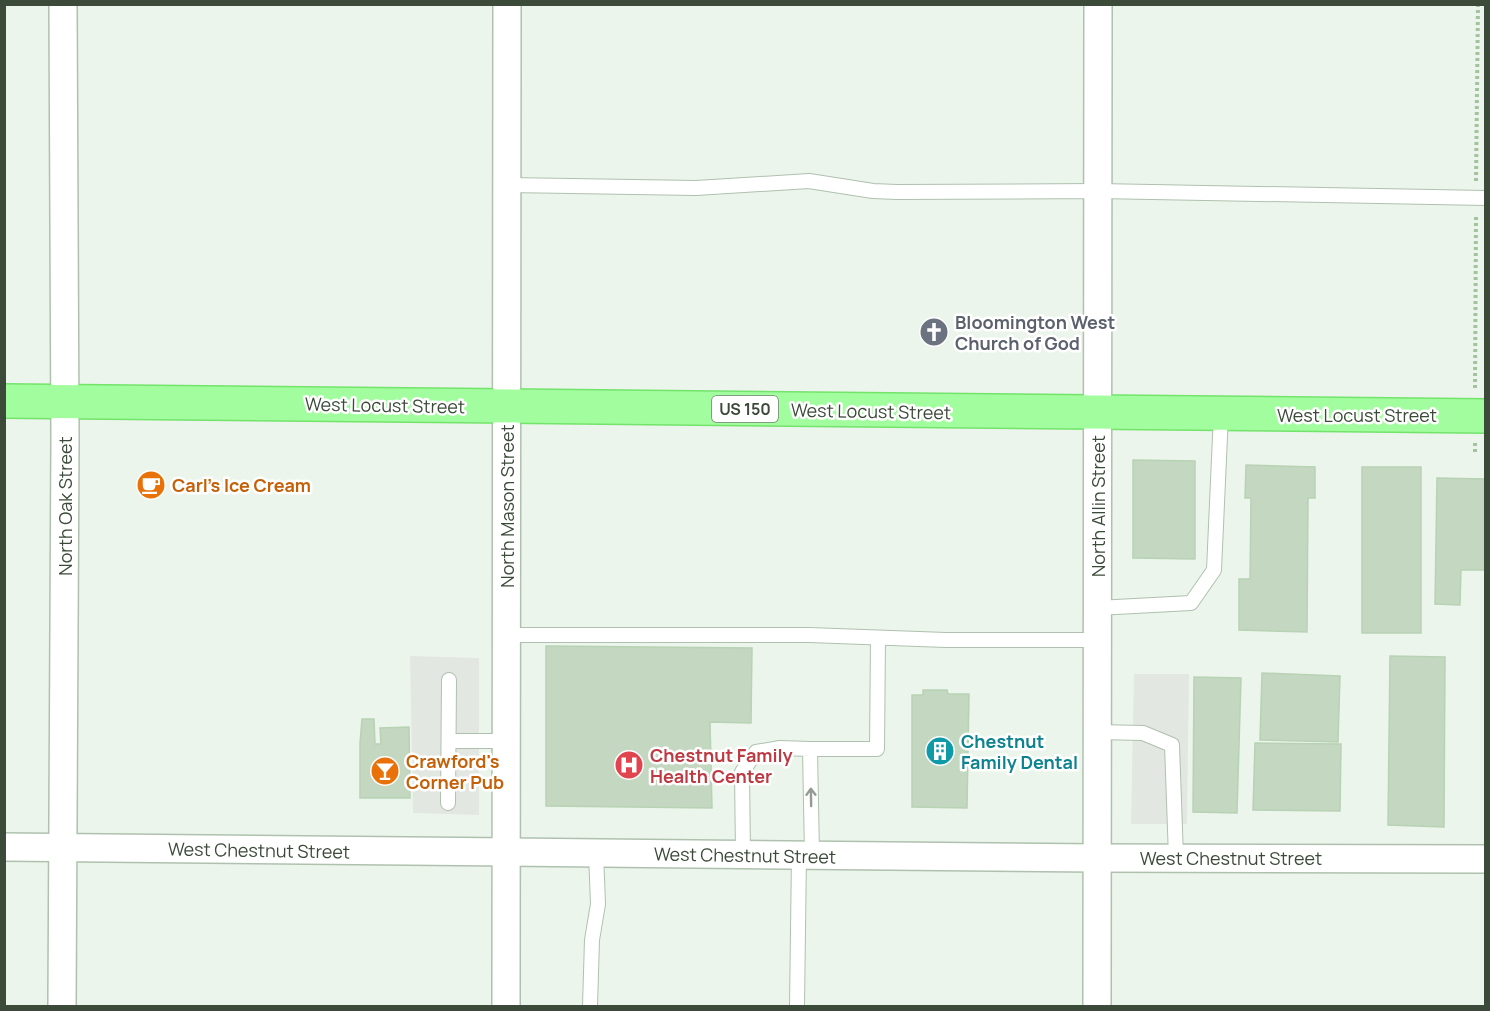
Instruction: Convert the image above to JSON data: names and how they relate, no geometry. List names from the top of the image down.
{
  "streets": {
    "main road": ["West Locust Street", "US 150"],
    "street": [
      "North Oak Street",
      "North Mason Street",
      "North Allin Street",
      "West Chestnut Street"
    ]
  },
  "crossings": [
    ["West Locust Street", "North Oak Street"],
    ["West Locust Street", "North Mason Street"],
    ["West Locust Street", "North Allin Street"],
    ["North Oak Street", "West Chestnut Street"],
    ["North Mason Street", "West Chestnut Street"],
    ["North Allin Street", "West Chestnut Street"]
  ],
  "places": {
    "church": ["Bloomington West Church of God"],
    "cafe": ["Carl's Ice Cream"],
    "building": ["Chestnut Family Dental"],
    "hospital": ["Chestnut Family Health Center"],
    "bar": ["Crawford's Corner Pub"]
  }
}
